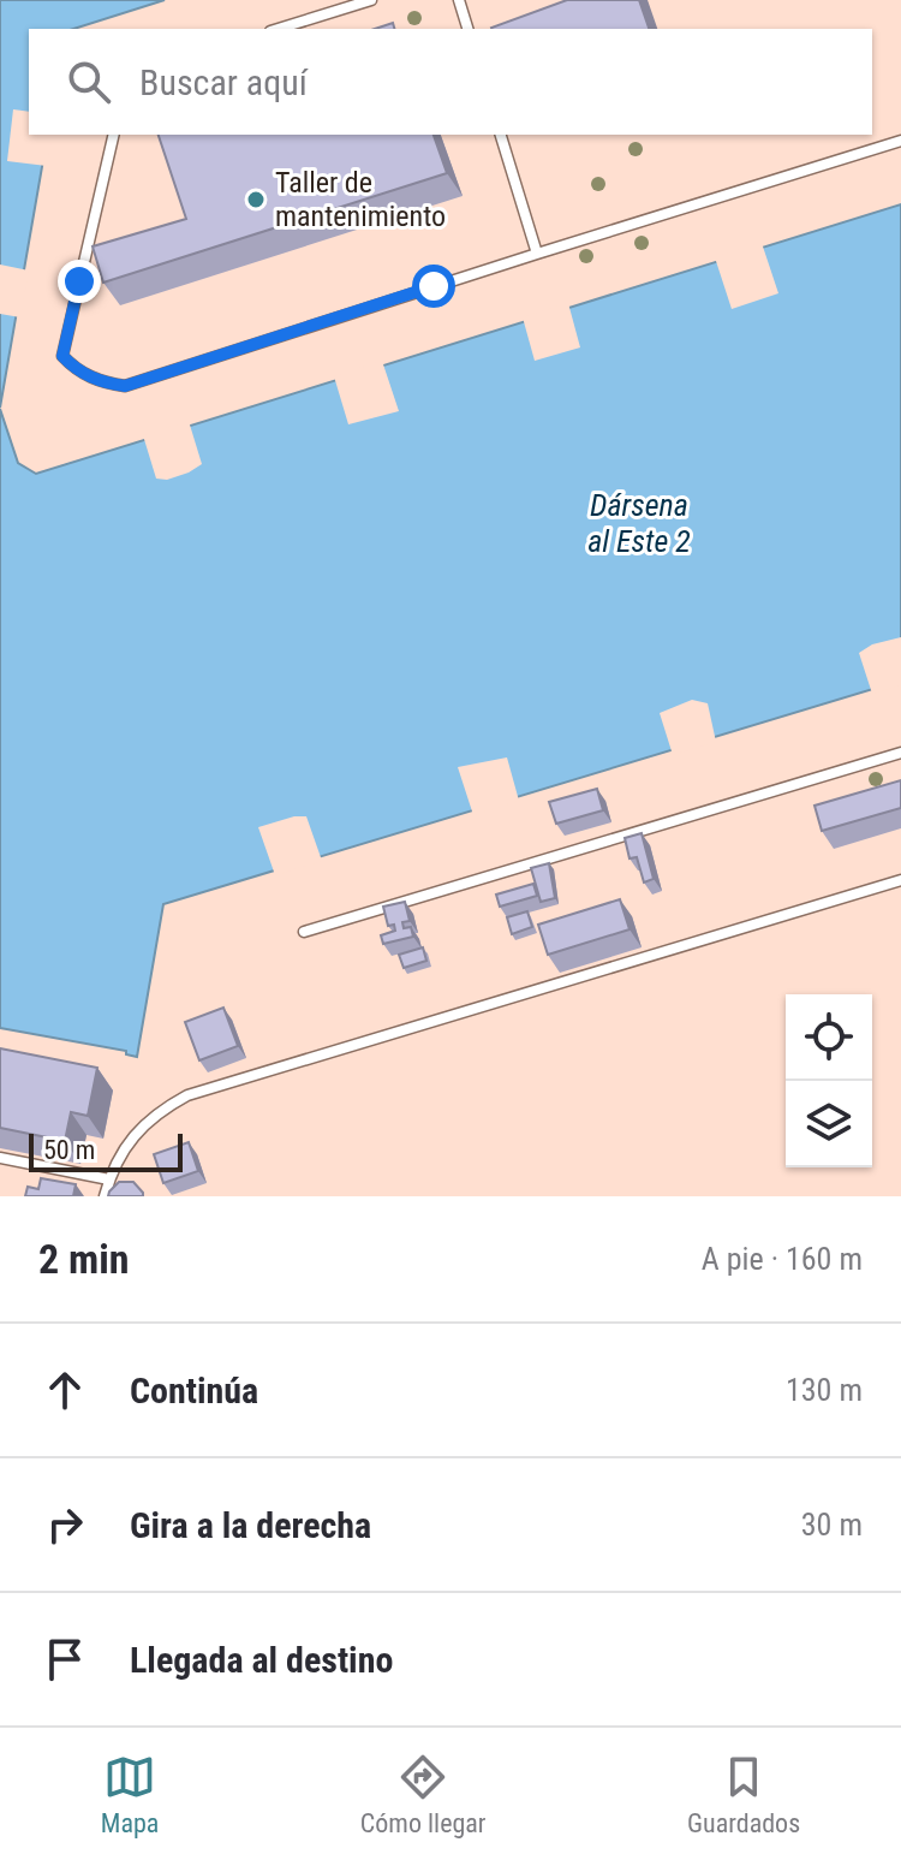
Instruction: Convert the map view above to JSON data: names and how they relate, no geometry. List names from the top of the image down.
{
  "water": ["Dársena al Este 2"],
  "places": ["Taller de mantenimiento"],
  "scale_bar": "50 m",
  "page": {
    "search": "Buscar aquí",
    "scale": "50 m",
    "heading": ["2 min", "A pie · 160 m"],
    "list": [
      ["Continúa", "130 m"],
      ["Gira a la derecha", "30 m"],
      "Llegada al destino"
    ],
    "nav": ["Mapa", "Cómo llegar", "Guardados"]
  }
}
